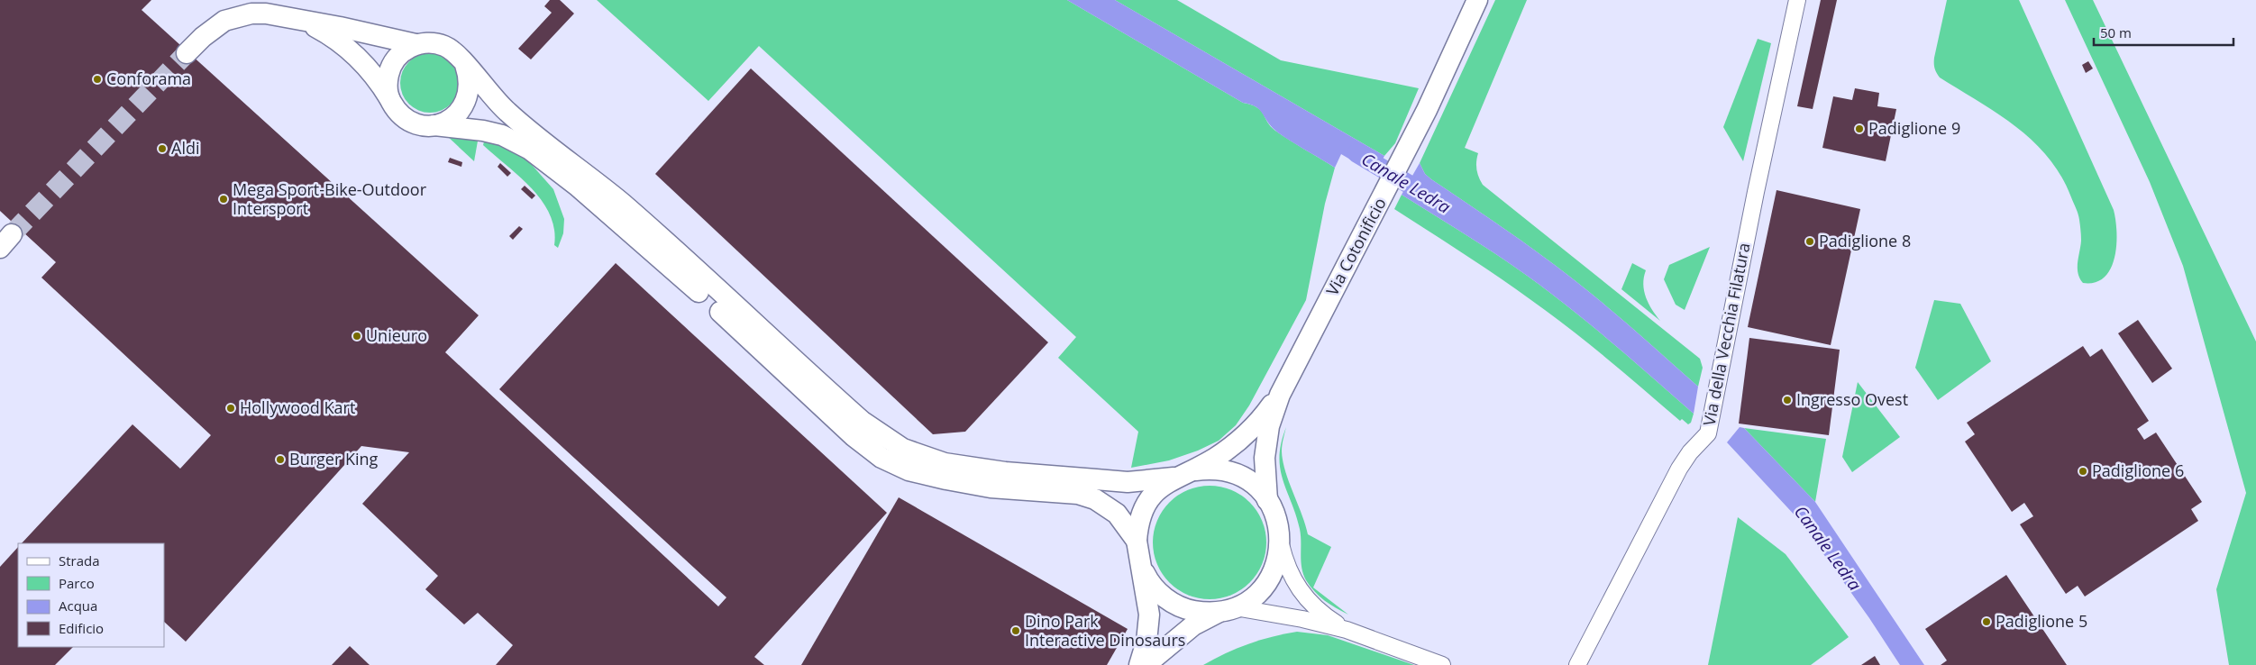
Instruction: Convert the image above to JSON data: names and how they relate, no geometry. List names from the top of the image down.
{
  "streets": {
    "street": ["Via Cotonificio", "Via della Vecchia Filatura"]
  },
  "water": ["Canale Ledra"],
  "places": [
    "Conforama",
    "Padiglione 9",
    "Aldi",
    "Mega Sport-Bike-Outdoor Intersport",
    "Padiglione 8",
    "Unieuro",
    "Ingresso Ovest",
    "Hollywood Kart",
    "Burger King",
    "Padiglione 6",
    "Padiglione 5",
    "Dino Park Interactive Dinosaurs"
  ],
  "legend": [
    "Strada",
    "Parco",
    "Acqua",
    "Edificio"
  ],
  "scale_bar": "50 m"
}
